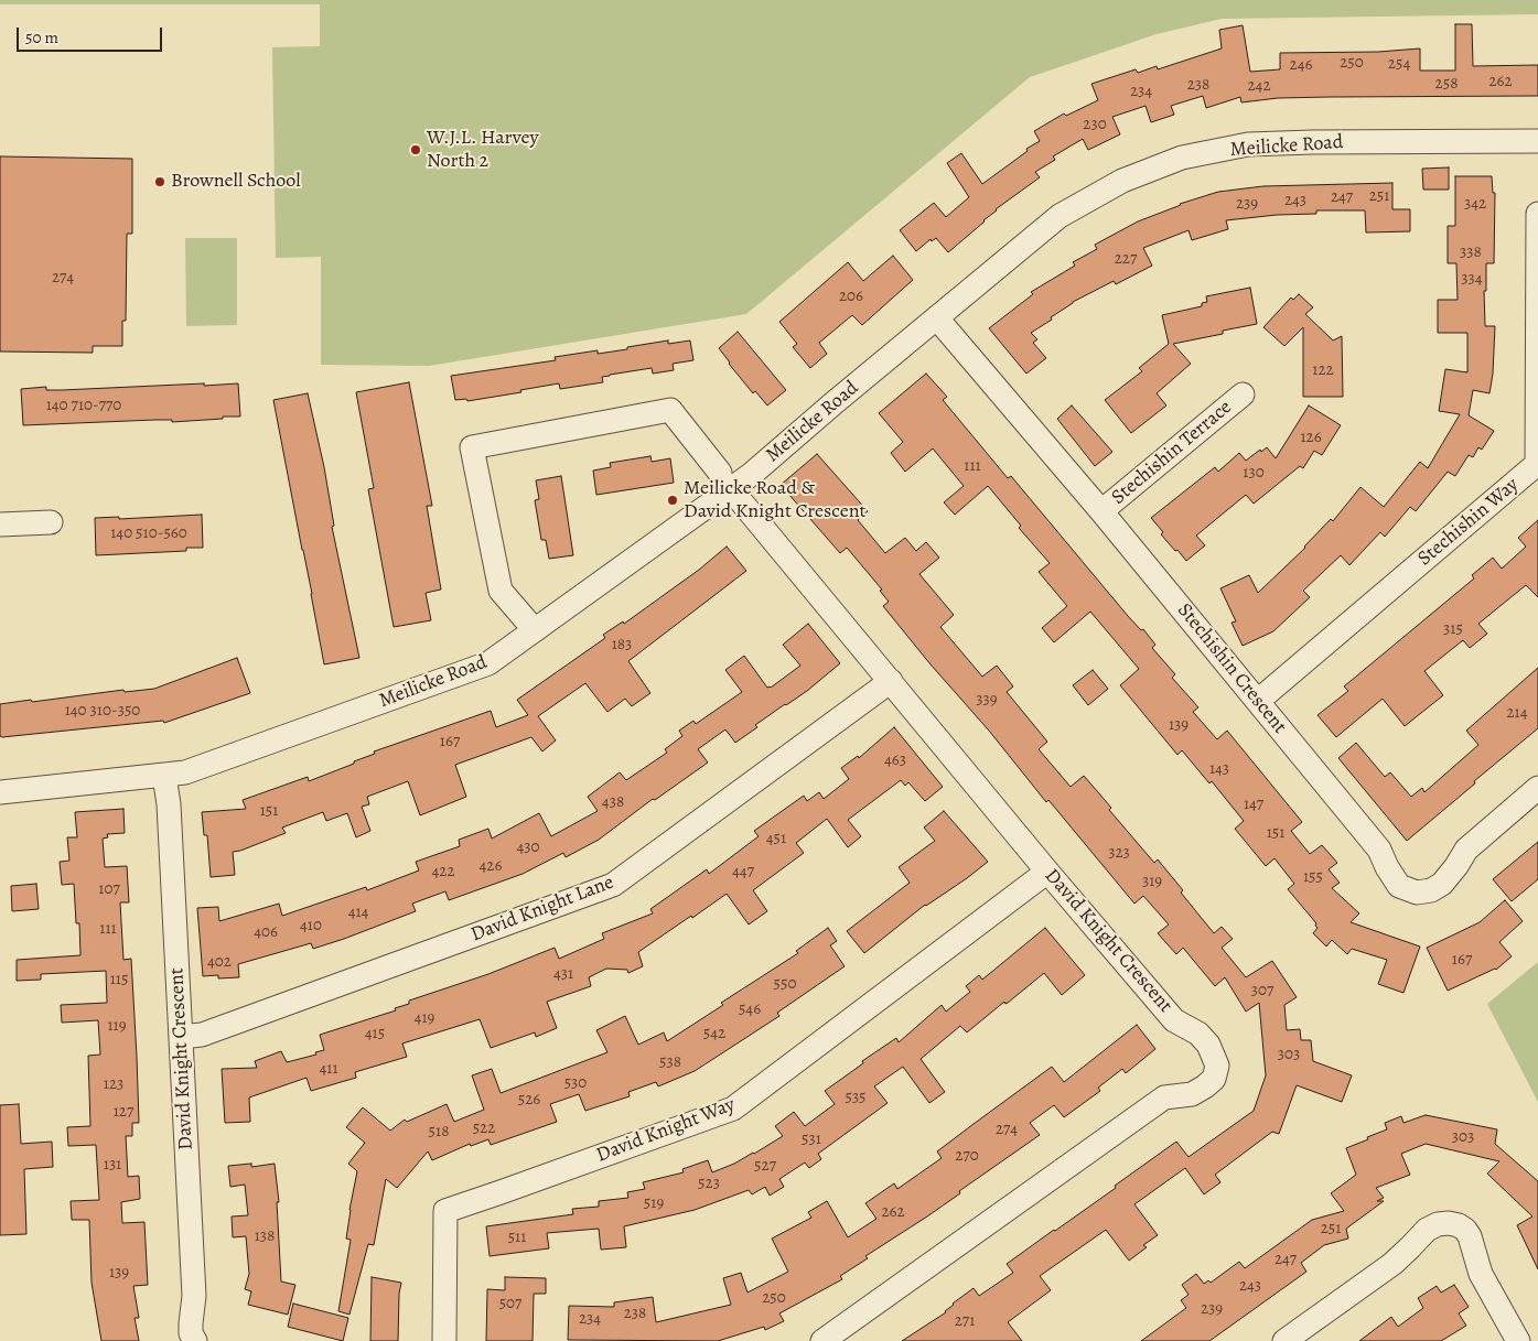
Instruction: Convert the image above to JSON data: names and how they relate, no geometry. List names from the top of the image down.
{
  "streets": {
    "street": [
      "Meilicke Road",
      "Stechishin Terrace",
      "Stechishin Way",
      "Stechishin Crescent",
      "David Knight Lane",
      "David Knight Crescent",
      "David Knight Way"
    ]
  },
  "crossings": [
    ["Meilicke Road", "Stechishin Crescent"],
    ["Meilicke Road", "David Knight Crescent"],
    ["Stechishin Terrace", "Stechishin Crescent"],
    ["Stechishin Way", "Stechishin Crescent"],
    ["David Knight Lane", "David Knight Crescent"],
    ["David Knight Crescent", "David Knight Way"]
  ],
  "places": ["W.J.L. Harvey North 2", "Brownell School", "Meilicke Road & David Knight Crescent"],
  "house_numbers": [
    "250",
    "254",
    "246",
    "262",
    "258",
    "238",
    "242",
    "234",
    "230",
    "251",
    "247",
    "243",
    "239",
    "342",
    "338",
    "227",
    "274",
    "334",
    "206",
    "122",
    "140 710-770",
    "126",
    "111",
    "130",
    "140 510-560",
    "315",
    "183",
    "339",
    "140 310-350",
    "214",
    "139",
    "167",
    "463",
    "143",
    "438",
    "147",
    "151",
    "151",
    "451",
    "430",
    "323",
    "426",
    "422",
    "447",
    "155",
    "319",
    "107",
    "414",
    "410",
    "111",
    "406",
    "167",
    "402",
    "431",
    "115",
    "550",
    "307",
    "546",
    "419",
    "119",
    "415",
    "542",
    "303",
    "538",
    "411",
    "530",
    "123",
    "535",
    "526",
    "127",
    "522",
    "274",
    "518",
    "303",
    "531",
    "270",
    "131",
    "527",
    "523",
    "519",
    "262",
    "251",
    "138",
    "511",
    "247",
    "139",
    "243",
    "250",
    "507",
    "239",
    "238",
    "234",
    "271"
  ],
  "scale_bar": "50 m"
}
